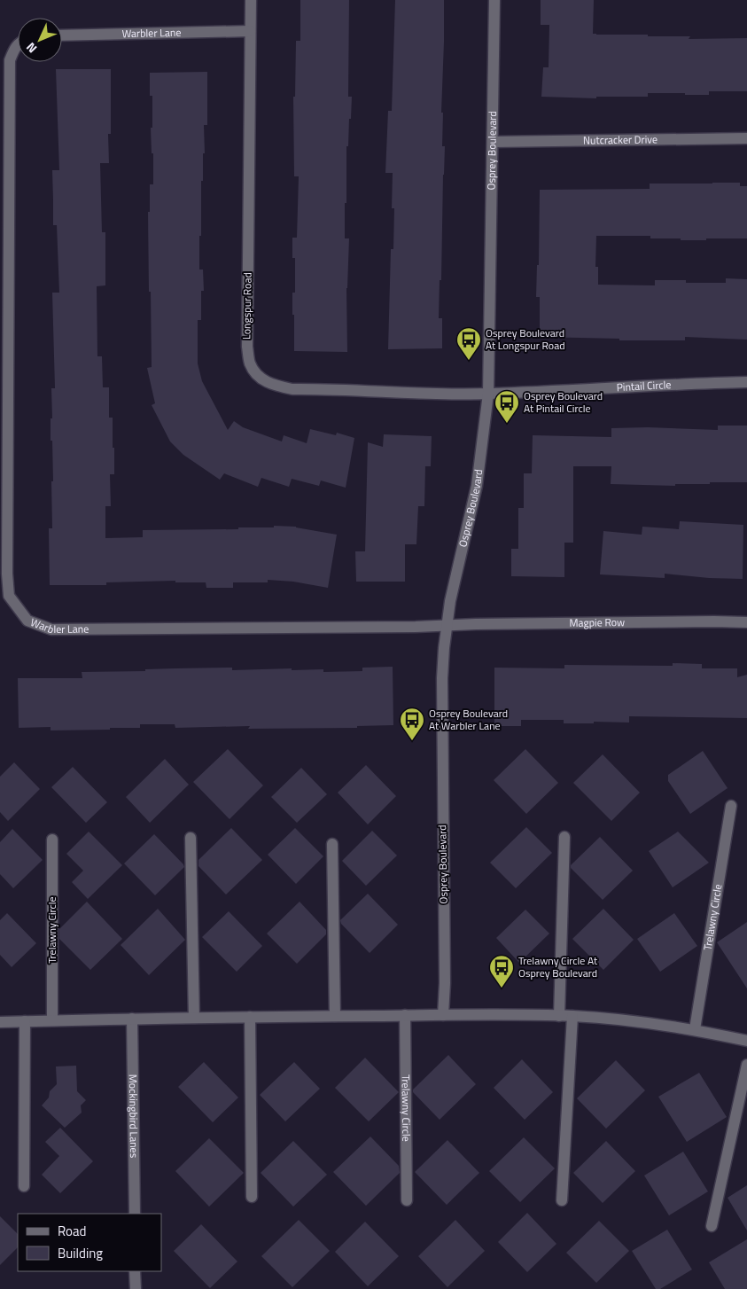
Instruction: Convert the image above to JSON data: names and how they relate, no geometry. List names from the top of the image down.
{
  "streets": {
    "street": [
      "Warbler Lane",
      "Nutcracker Drive",
      "Osprey Boulevard",
      "Longspur Road",
      "Pintail Circle",
      "Magpie Row",
      "Trelawny Circle",
      "Mockingbird Lanes"
    ]
  },
  "crossings": [
    ["Warbler Lane", "Osprey Boulevard"],
    ["Warbler Lane", "Longspur Road"],
    ["Warbler Lane", "Magpie Row"],
    ["Nutcracker Drive", "Osprey Boulevard"],
    ["Osprey Boulevard", "Longspur Road"],
    ["Osprey Boulevard", "Pintail Circle"],
    ["Osprey Boulevard", "Magpie Row"],
    ["Longspur Road", "Pintail Circle"]
  ],
  "places": {
    "bus stop": [
      "Osprey Boulevard At Longspur Road",
      "Osprey Boulevard At Pintail Circle",
      "Osprey Boulevard At Warbler Lane",
      "Trelawny Circle At Osprey Boulevard"
    ]
  },
  "legend": ["Road", "Building"],
  "north": "bottom left"
}
